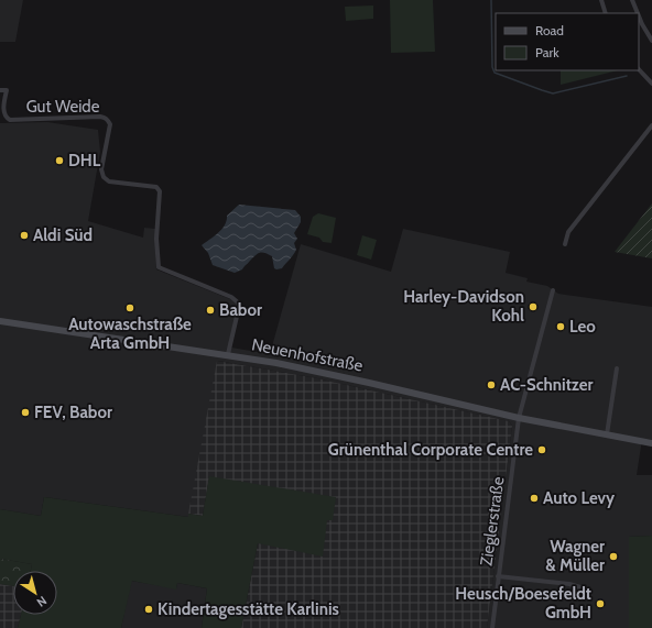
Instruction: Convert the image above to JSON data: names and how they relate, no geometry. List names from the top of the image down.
{
  "streets": {
    "street": ["Gut Weide", "Neuenhofstraße", "Zieglerstraße"]
  },
  "crossings": [
    ["Gut Weide", "Neuenhofstraße"],
    ["Neuenhofstraße", "Zieglerstraße"]
  ],
  "places": [
    "DHL",
    "Aldi Süd",
    "Harley-Davidson Kohl",
    "Autowaschstraße Arta GmbH",
    "Babor",
    "Leo",
    "AC-Schnitzer",
    "FEV, Babor",
    "Grünenthal Corporate Centre",
    "Auto Levy",
    "Wagner & Müller",
    "Heusch/Boesefeldt GmbH",
    "Kindertagesstätte Karlinis"
  ],
  "legend": ["Road", "Park"],
  "north": "bottom right"
}
